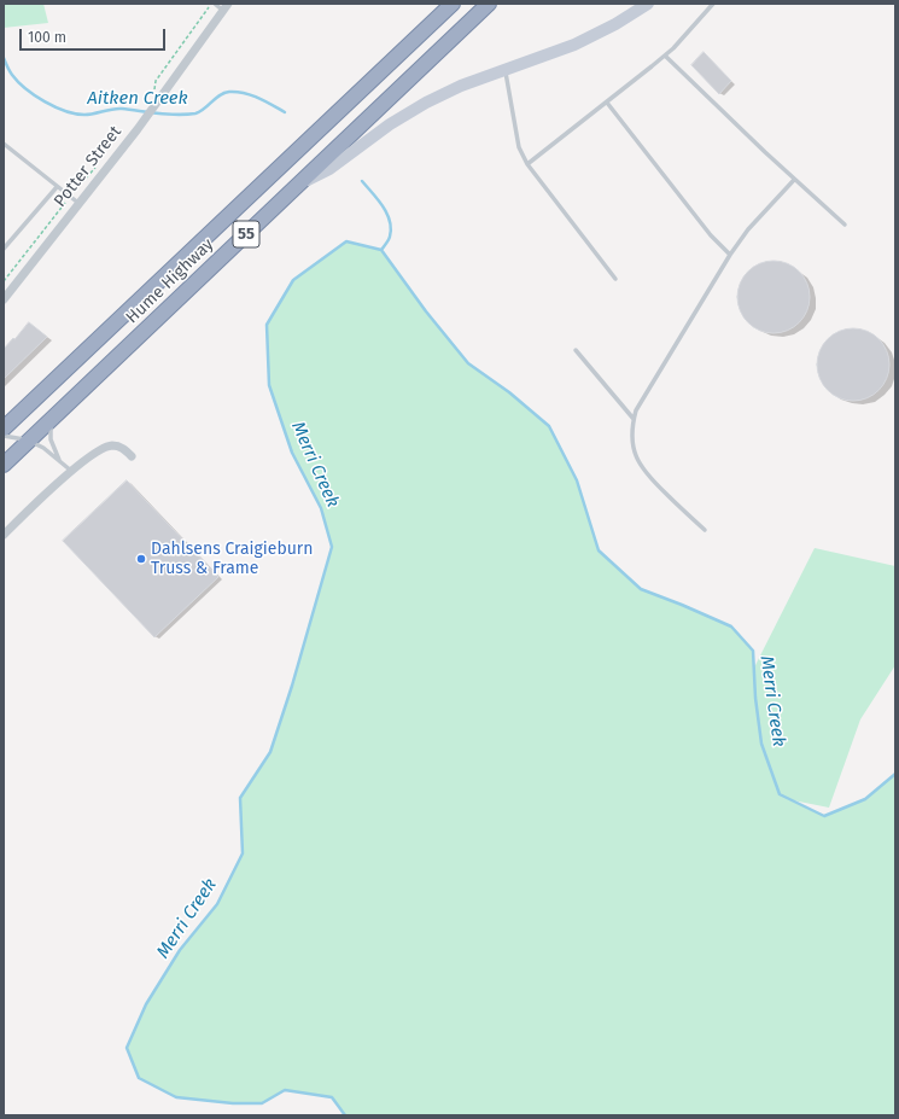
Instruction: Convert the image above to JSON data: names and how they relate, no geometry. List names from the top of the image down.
{
  "streets": {
    "highway": ["55", "Hume Highway"],
    "street": ["Potter Street"]
  },
  "water": ["Aitken Creek", "Merri Creek"],
  "places": ["Dahlsens Craigieburn Truss & Frame"],
  "scale_bar": "100 m"
}
